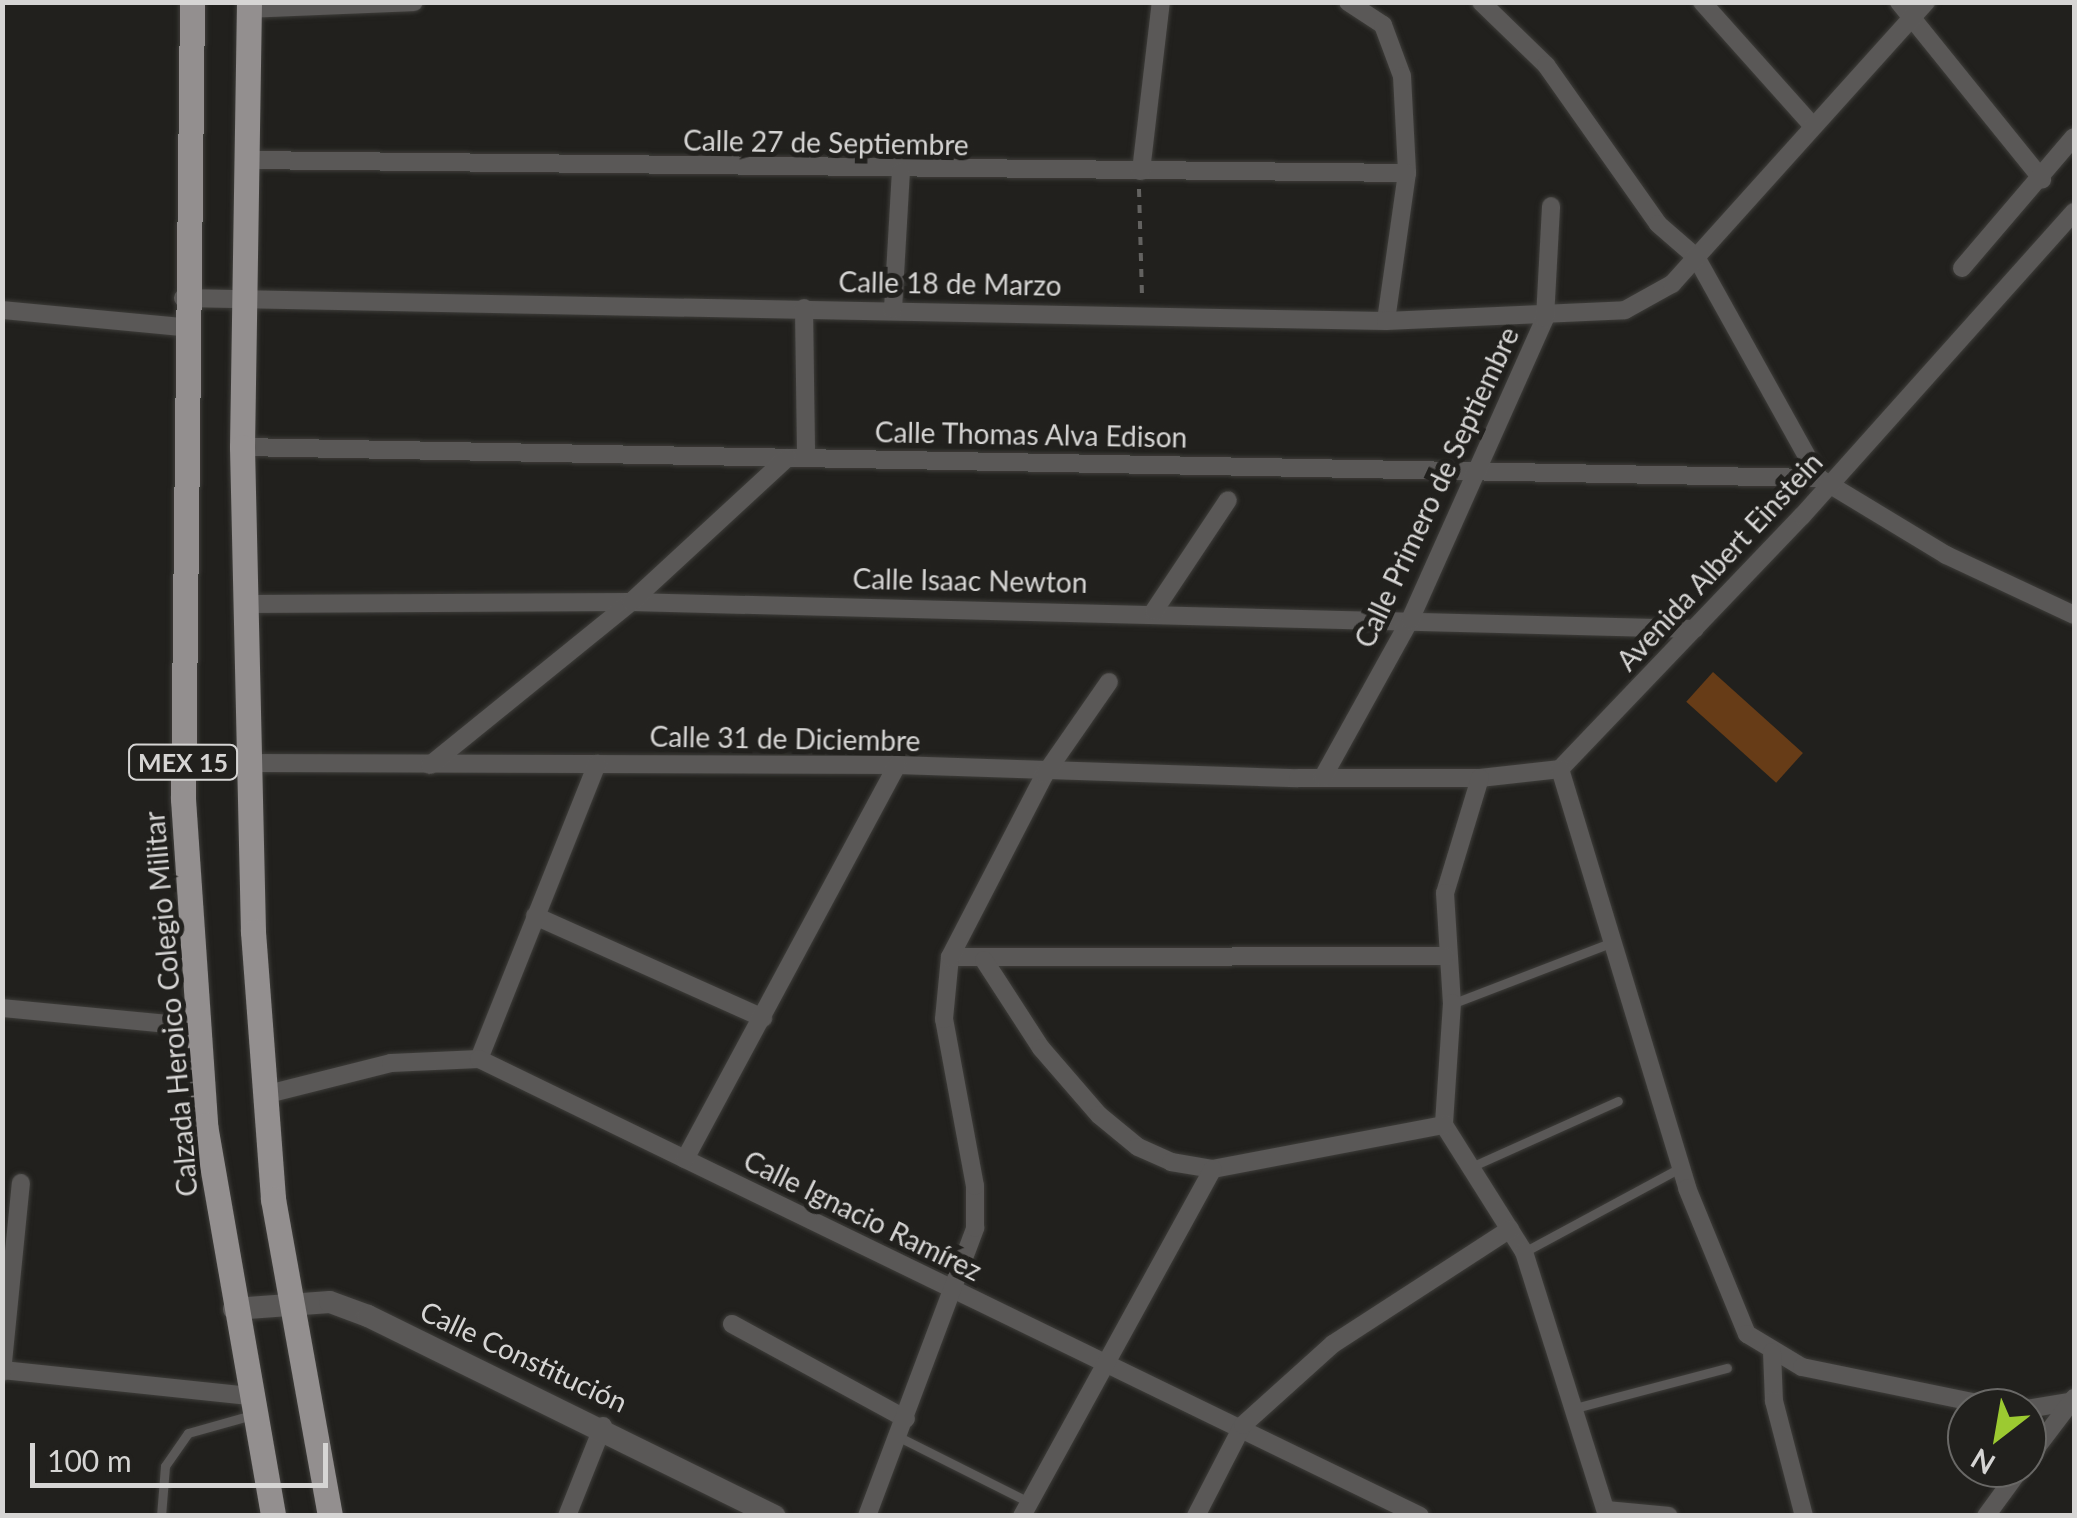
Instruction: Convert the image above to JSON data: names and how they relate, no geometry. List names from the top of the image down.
{
  "streets": {
    "main road": ["MEX 15", "Calzada Heroico Colegio Militar"],
    "street": [
      "Calle 27 de Septiembre",
      "Calle 18 de Marzo",
      "Calle Thomas Alva Edison",
      "Calle Primero de Septiembre",
      "Avenida Albert Einstein",
      "Calle Isaac Newton",
      "Calle 31 de Diciembre",
      "Calle Ignacio Ramírez",
      "Calle Constitución"
    ]
  },
  "crossings": [
    ["Calle 27 de Septiembre", "MEX 15"],
    ["Calle 18 de Marzo", "Calle Primero de Septiembre"],
    ["Calle 18 de Marzo", "MEX 15"],
    ["Calle 18 de Marzo", "Calzada Heroico Colegio Militar"],
    ["Calle Thomas Alva Edison", "Calle Primero de Septiembre"],
    ["Calle Thomas Alva Edison", "Avenida Albert Einstein"],
    ["Calle Thomas Alva Edison", "MEX 15"],
    ["Calle Primero de Septiembre", "Calle Isaac Newton"],
    ["Calle Primero de Septiembre", "Calle 31 de Diciembre"],
    ["Avenida Albert Einstein", "Calle Isaac Newton"],
    ["Calle Isaac Newton", "MEX 15"],
    ["Calle 31 de Diciembre", "MEX 15"],
    ["MEX 15", "Calle Ignacio Ramírez"],
    ["MEX 15", "Calle Constitución"],
    ["Calzada Heroico Colegio Militar", "Calle Constitución"]
  ],
  "scale_bar": "100 m",
  "north": "bottom left"
}
